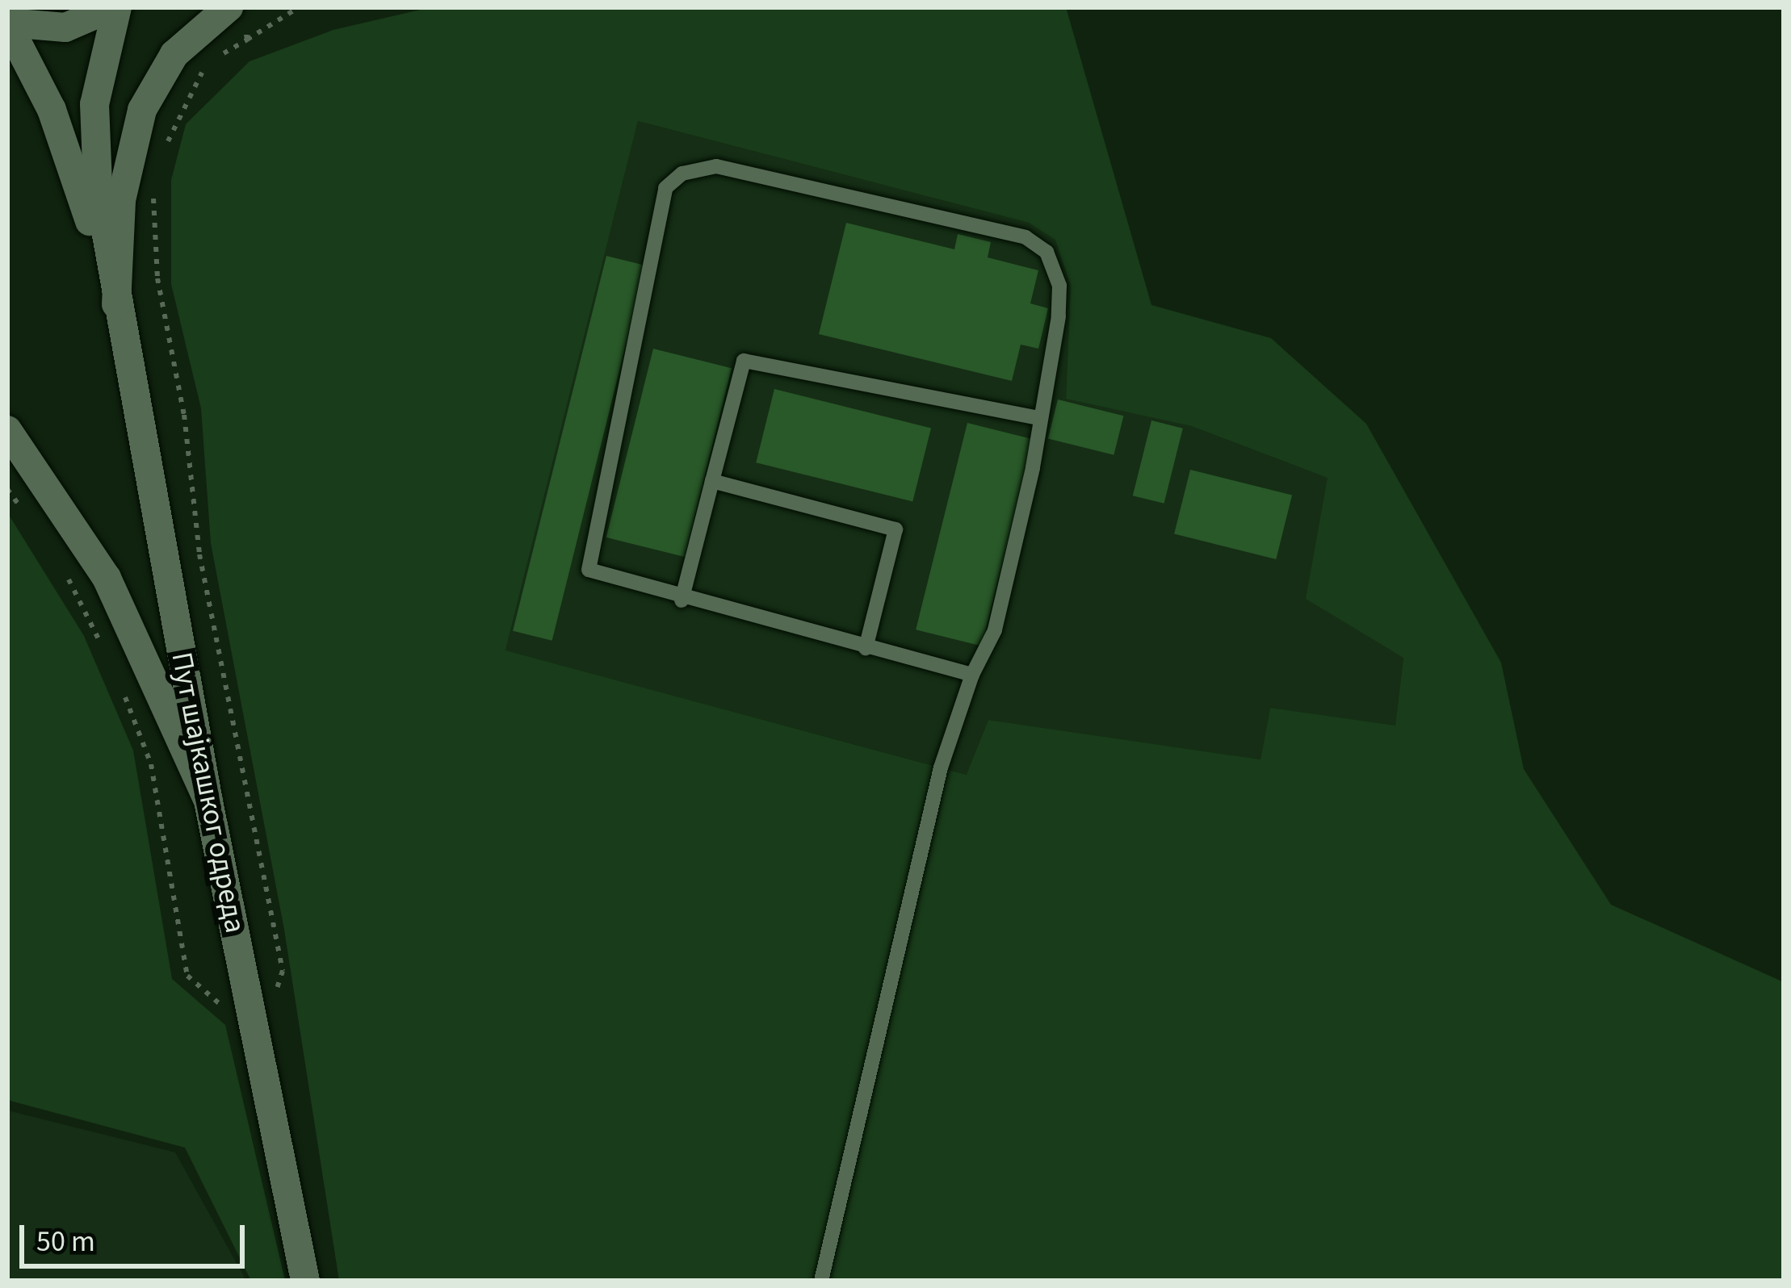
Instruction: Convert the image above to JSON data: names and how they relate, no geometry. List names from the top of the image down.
{
  "streets": {
    "street": ["Пут шајкашког одреда"]
  },
  "scale_bar": "50 m"
}
